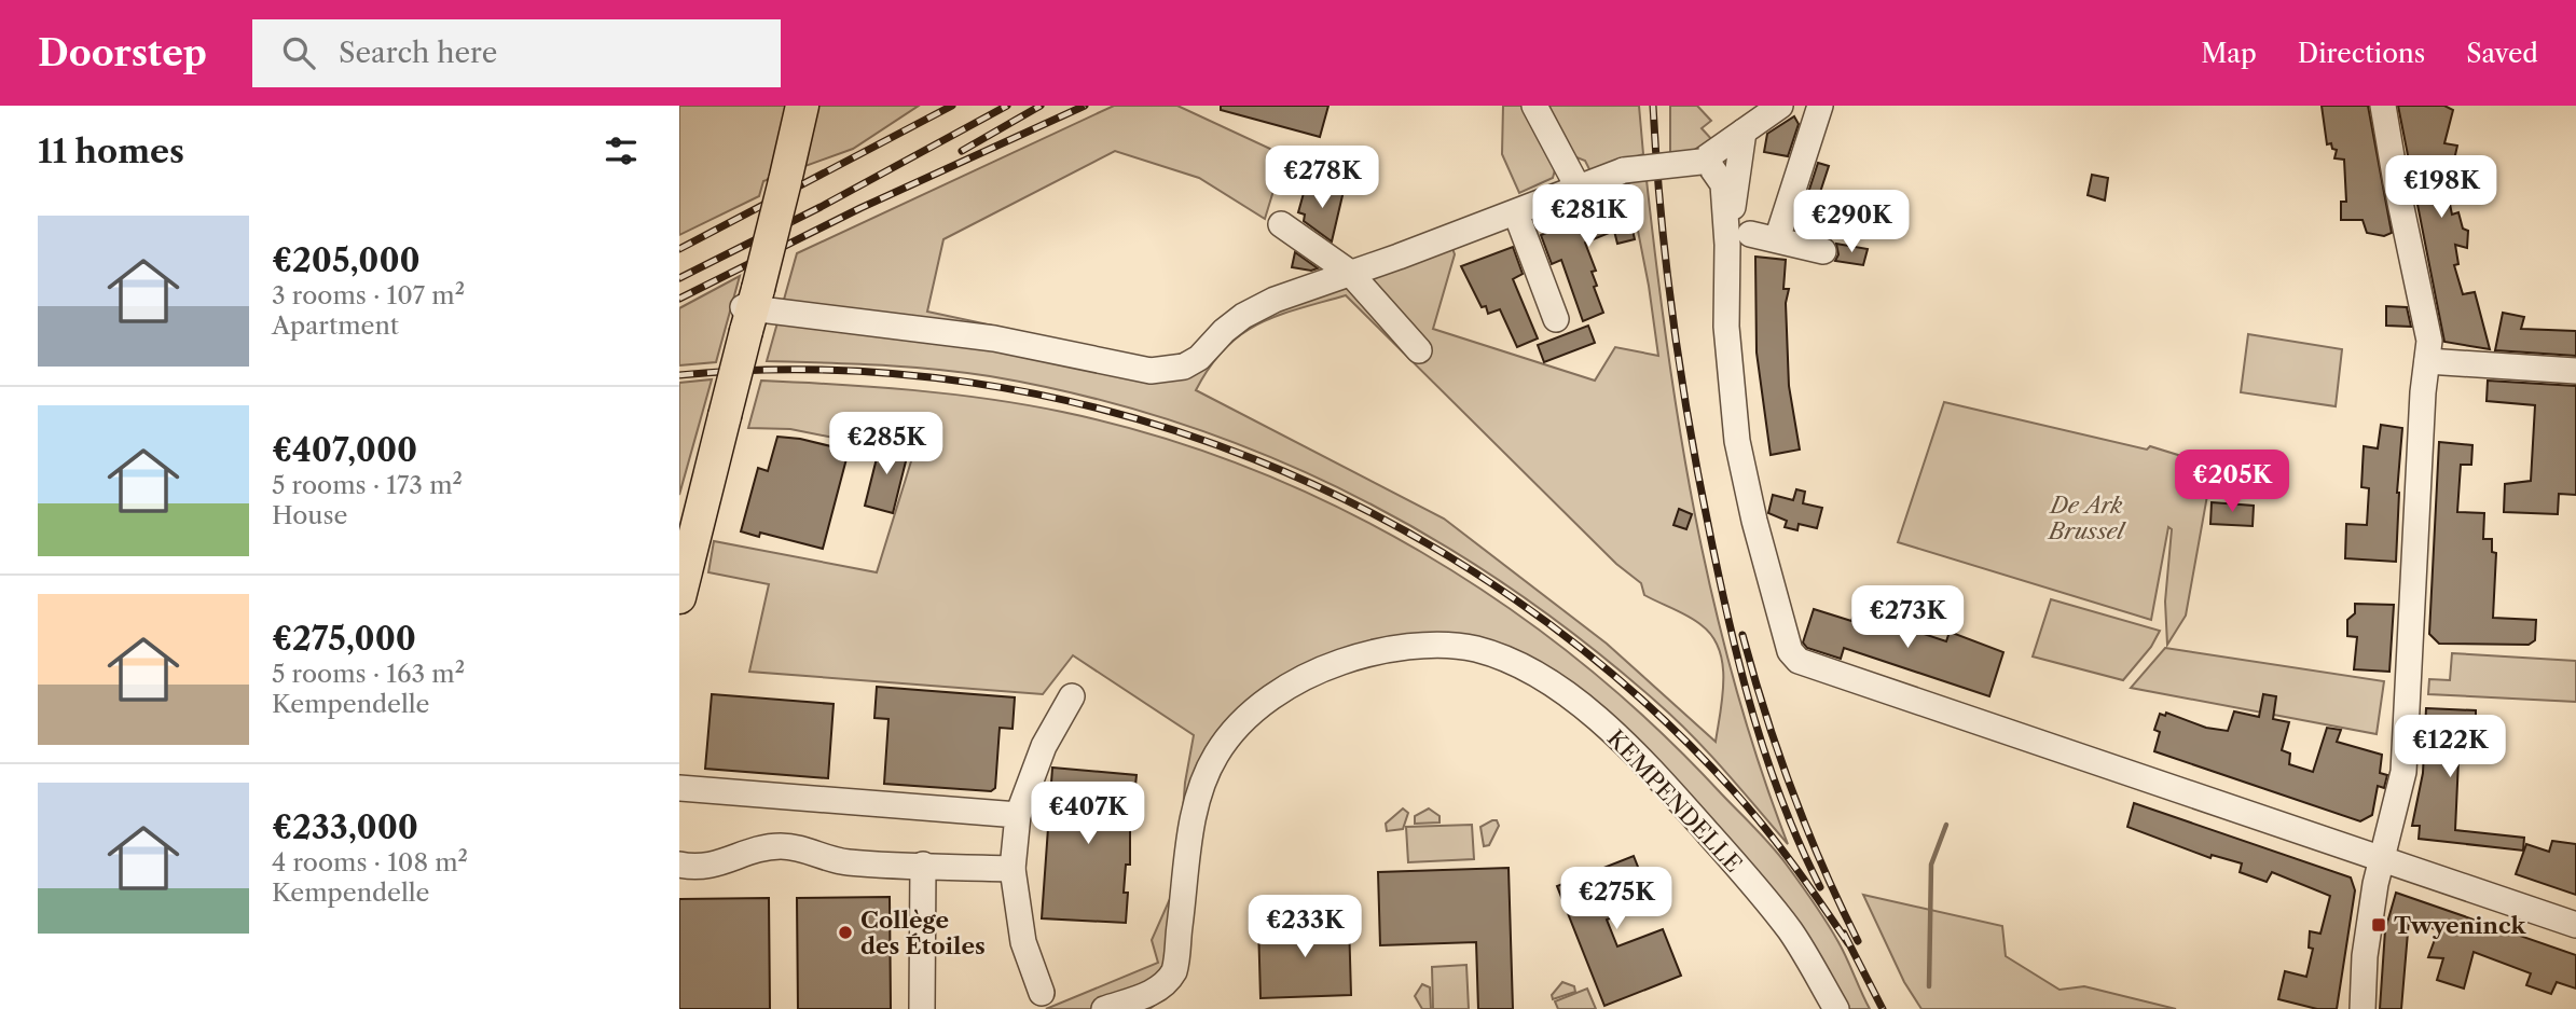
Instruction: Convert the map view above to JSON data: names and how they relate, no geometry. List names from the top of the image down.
{
  "streets": {
    "street": ["KEMPENDELLE"]
  },
  "parks": ["De Ark Brussel"],
  "places": {
    "transit": ["Twyeninck"],
    "other": ["Collège des Étoiles"]
  },
  "page": {
    "header": "Doorstep",
    "search": "Search here",
    "nav": ["Map", "Directions", "Saved"],
    "heading": "11 homes",
    "price": [
      "€278K",
      "€198K",
      "€281K",
      "€290K",
      "€285K",
      "€205K",
      "€273K",
      "€122K",
      "€407K",
      "€275K",
      "€233K"
    ],
    "list": [
      {
        "name": "€205,000",
        "note": "3 rooms · 107 m² · Apartment"
      },
      {
        "name": "€407,000",
        "note": "5 rooms · 173 m² · House"
      },
      {
        "name": "€275,000",
        "note": "5 rooms · 163 m² · Kempendelle"
      },
      {
        "name": "€233,000",
        "note": "4 rooms · 108 m² · Kempendelle"
      }
    ]
  }
}
